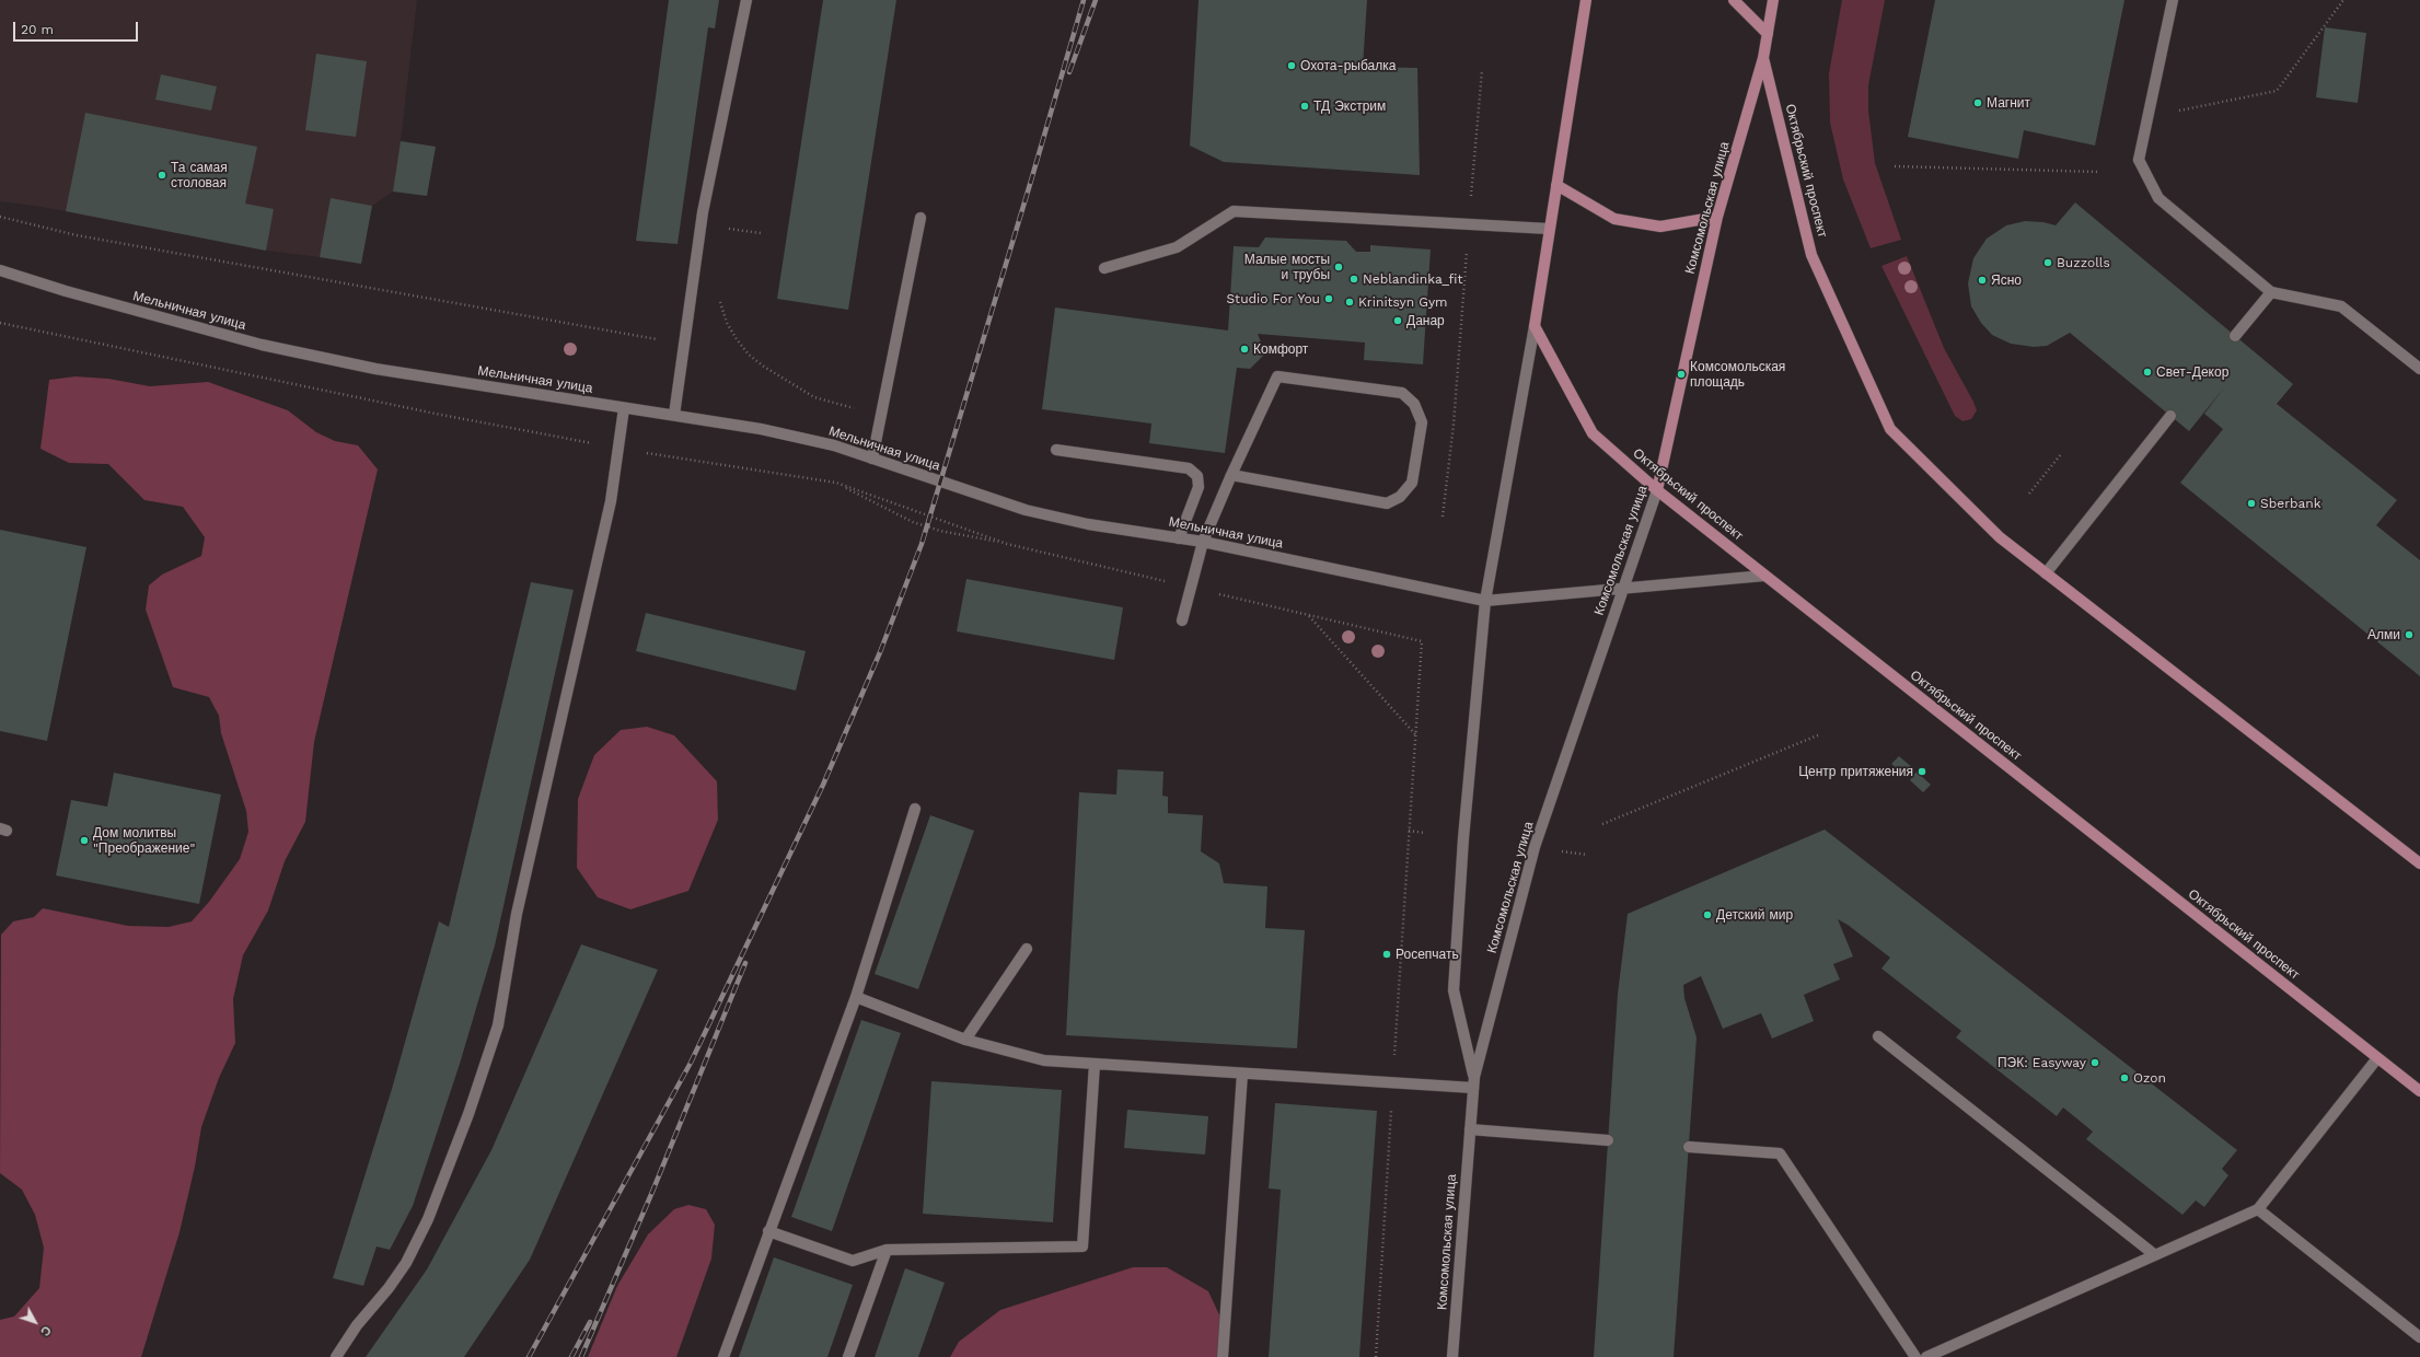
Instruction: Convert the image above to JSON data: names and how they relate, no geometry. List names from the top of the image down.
{
  "streets": {
    "main road": ["Октябрьский проспект", "Комсомольская улица", "Мельничная улица"]
  },
  "crossings": [
    ["Октябрьский проспект", "Комсомольская улица"],
    ["Октябрьский проспект", "Мельничная улица"],
    ["Комсомольская улица", "Мельничная улица"]
  ],
  "places": [
    "Охота-рыбалка",
    "Магнит",
    "ТД Экстрим",
    "Та самая столовая",
    "Buzzolls",
    "Малые мосты и трубы",
    "Neblandinka_fit",
    "Ясно",
    "Studio For You",
    "Krinitsyn Gym",
    "Данар",
    "Комфорт",
    "Свет-Декор",
    "Комсомольская площадь",
    "Sberbank",
    "Алми",
    "Центр притяжения",
    "Дом молитвы \"Преображение\"",
    "Детский мир",
    "Росепчать",
    "ПЭК: Easyway",
    "Ozon"
  ],
  "scale_bar": "20 m",
  "north": "bottom right"
}
